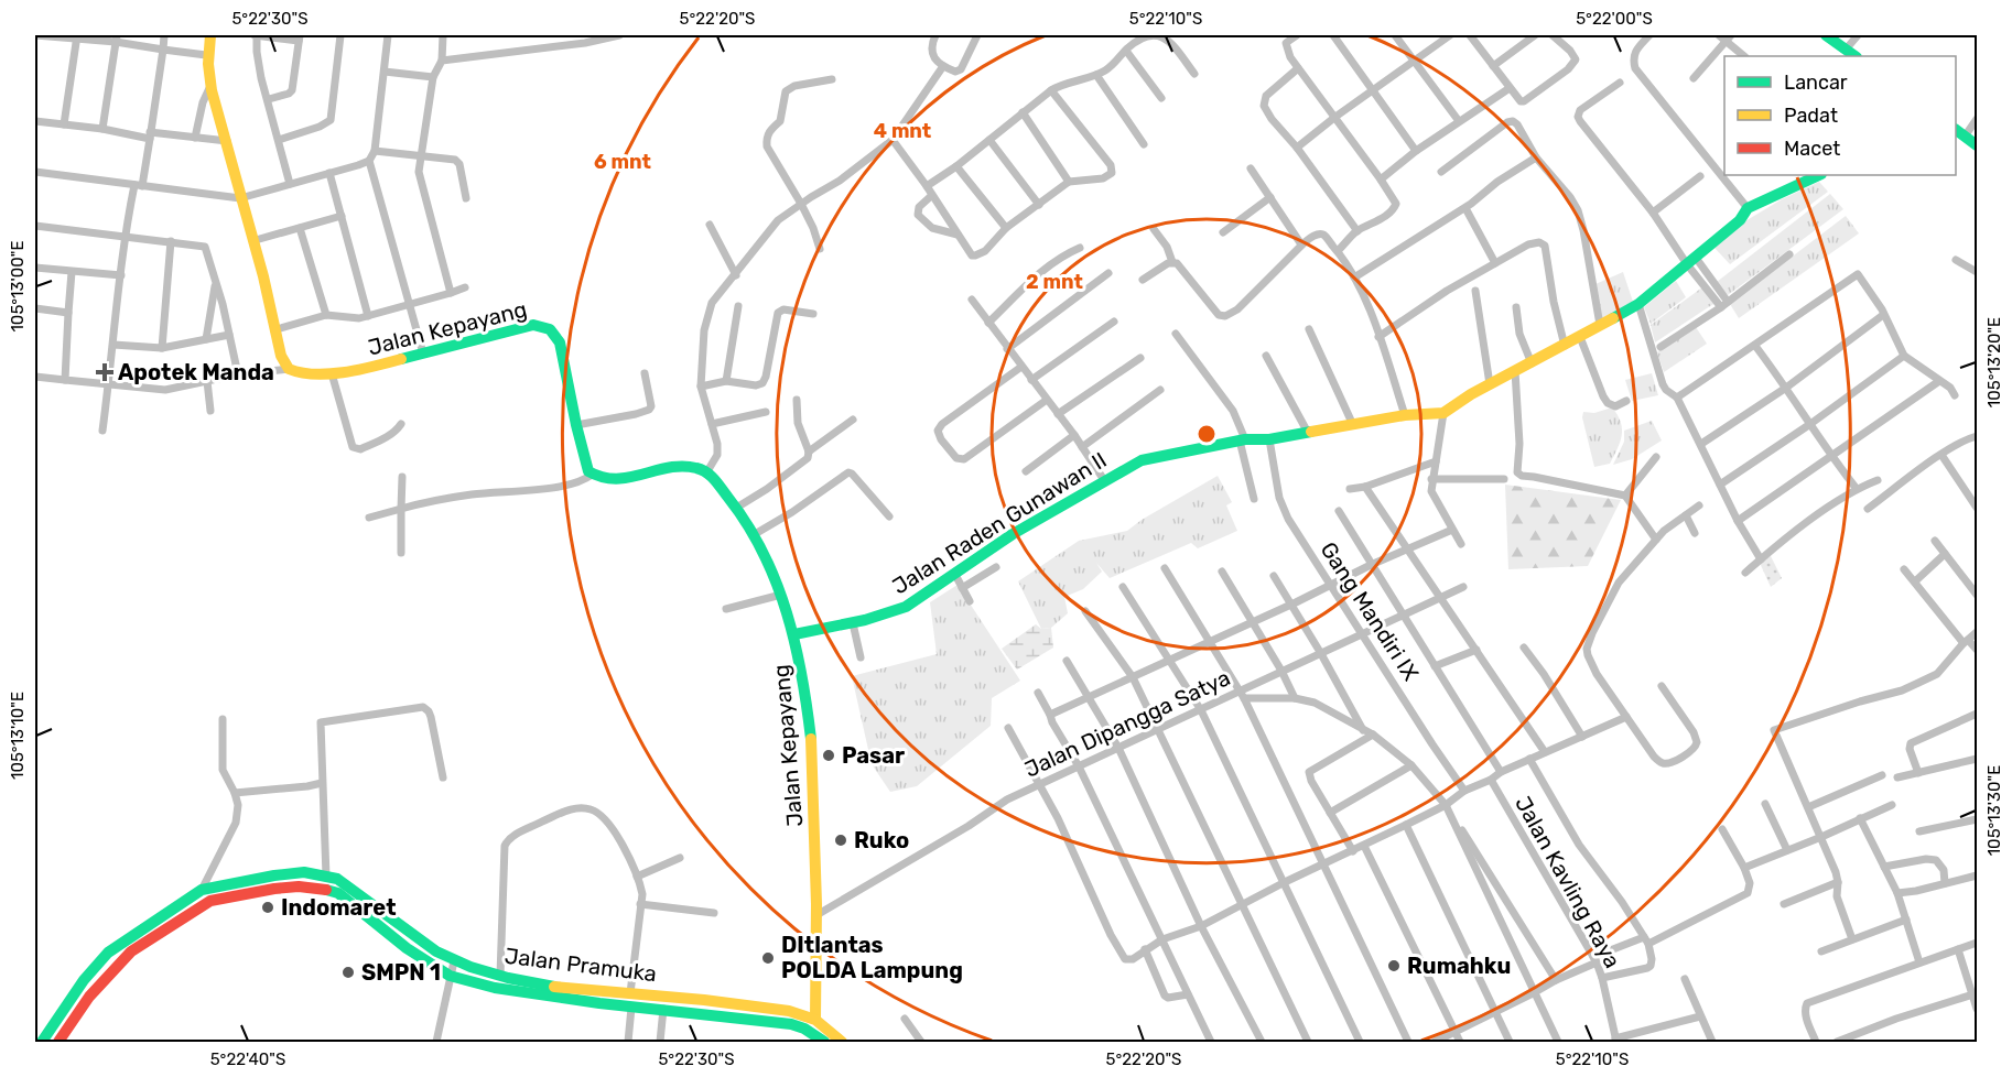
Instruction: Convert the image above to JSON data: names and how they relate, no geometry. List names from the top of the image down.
{
  "streets": {
    "main road": ["Jalan Kepayang", "Jalan Raden Gunawan II", "Jalan Pramuka"],
    "street": ["Gang Mandiri IX", "Jalan Dipangga Satya", "Jalan Kavling Raya"]
  },
  "crossings": [
    ["Jalan Kepayang", "Jalan Raden Gunawan II"],
    ["Jalan Kepayang", "Jalan Dipangga Satya"],
    ["Jalan Kepayang", "Jalan Pramuka"],
    ["Jalan Raden Gunawan II", "Gang Mandiri IX"],
    ["Gang Mandiri IX", "Jalan Dipangga Satya"]
  ],
  "places": {
    "health": ["Apotek Manda"],
    "other": [
      "Pasar",
      "Ruko",
      "Indomaret",
      "DItlantas POLDA Lampung",
      "Rumahku",
      "SMPN 1"
    ]
  },
  "legend": ["Lancar", "Padat", "Macet"],
  "coordinates": [
    "5°22'30\"S",
    "5°22'20\"S",
    "5°22'10\"S",
    "5°22'00\"S",
    "105°13'00\"E",
    "105°13'20\"E",
    "105°13'10\"E",
    "105°13'30\"E",
    "5°22'40\"S"
  ],
  "rings": ["4 mnt", "6 mnt", "2 mnt"]
}
